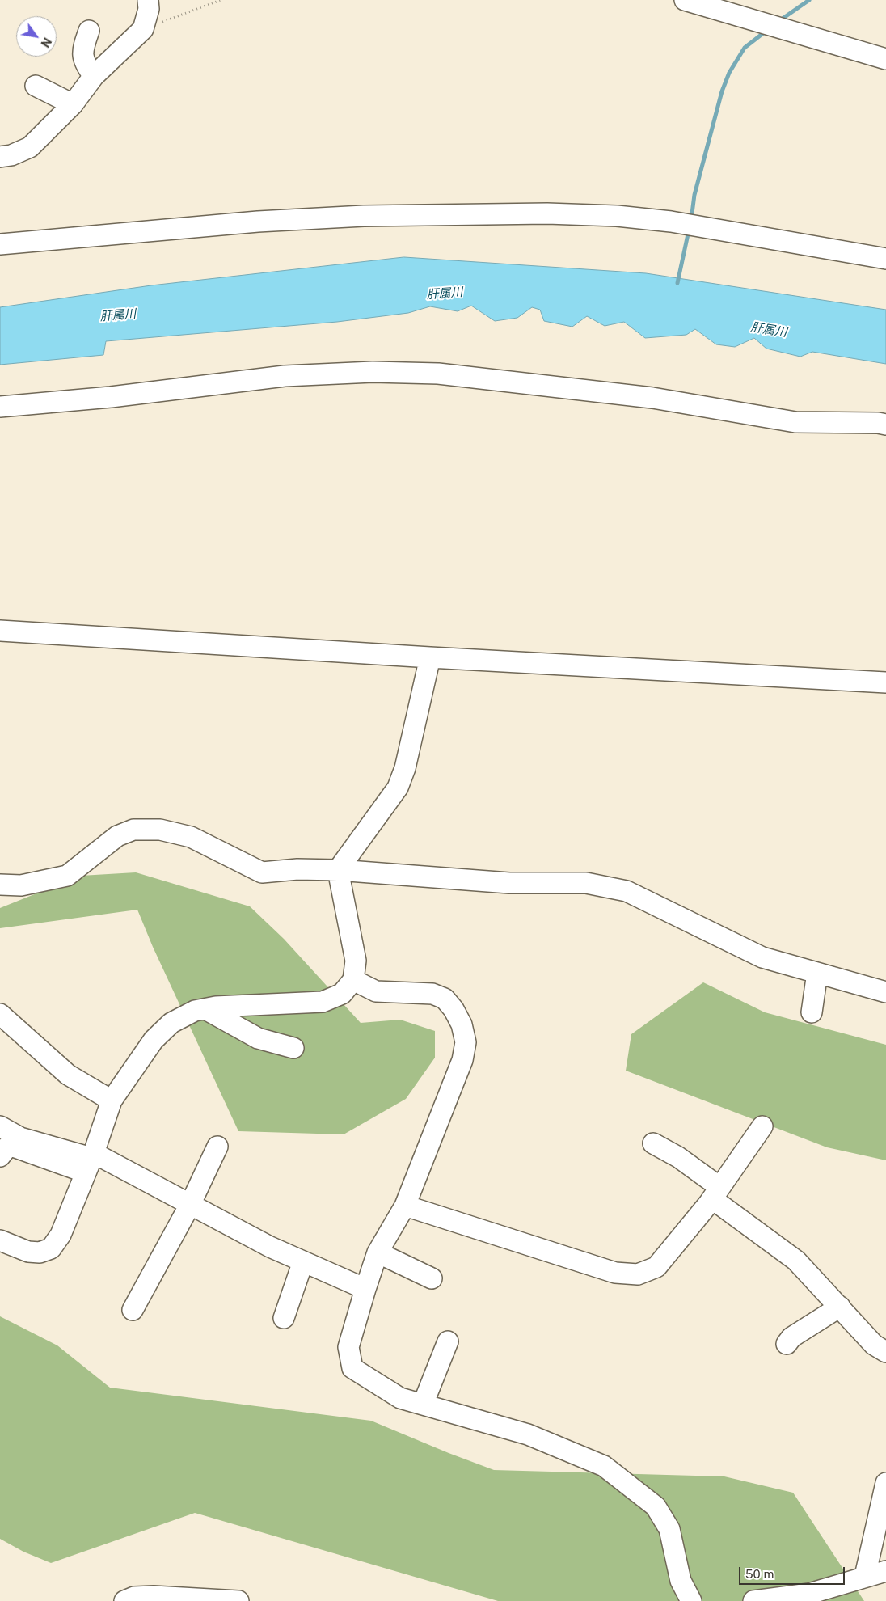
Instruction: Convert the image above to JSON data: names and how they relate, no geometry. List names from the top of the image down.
{
  "water": ["肝属川"],
  "scale_bar": "50 m",
  "north": "bottom right"
}
